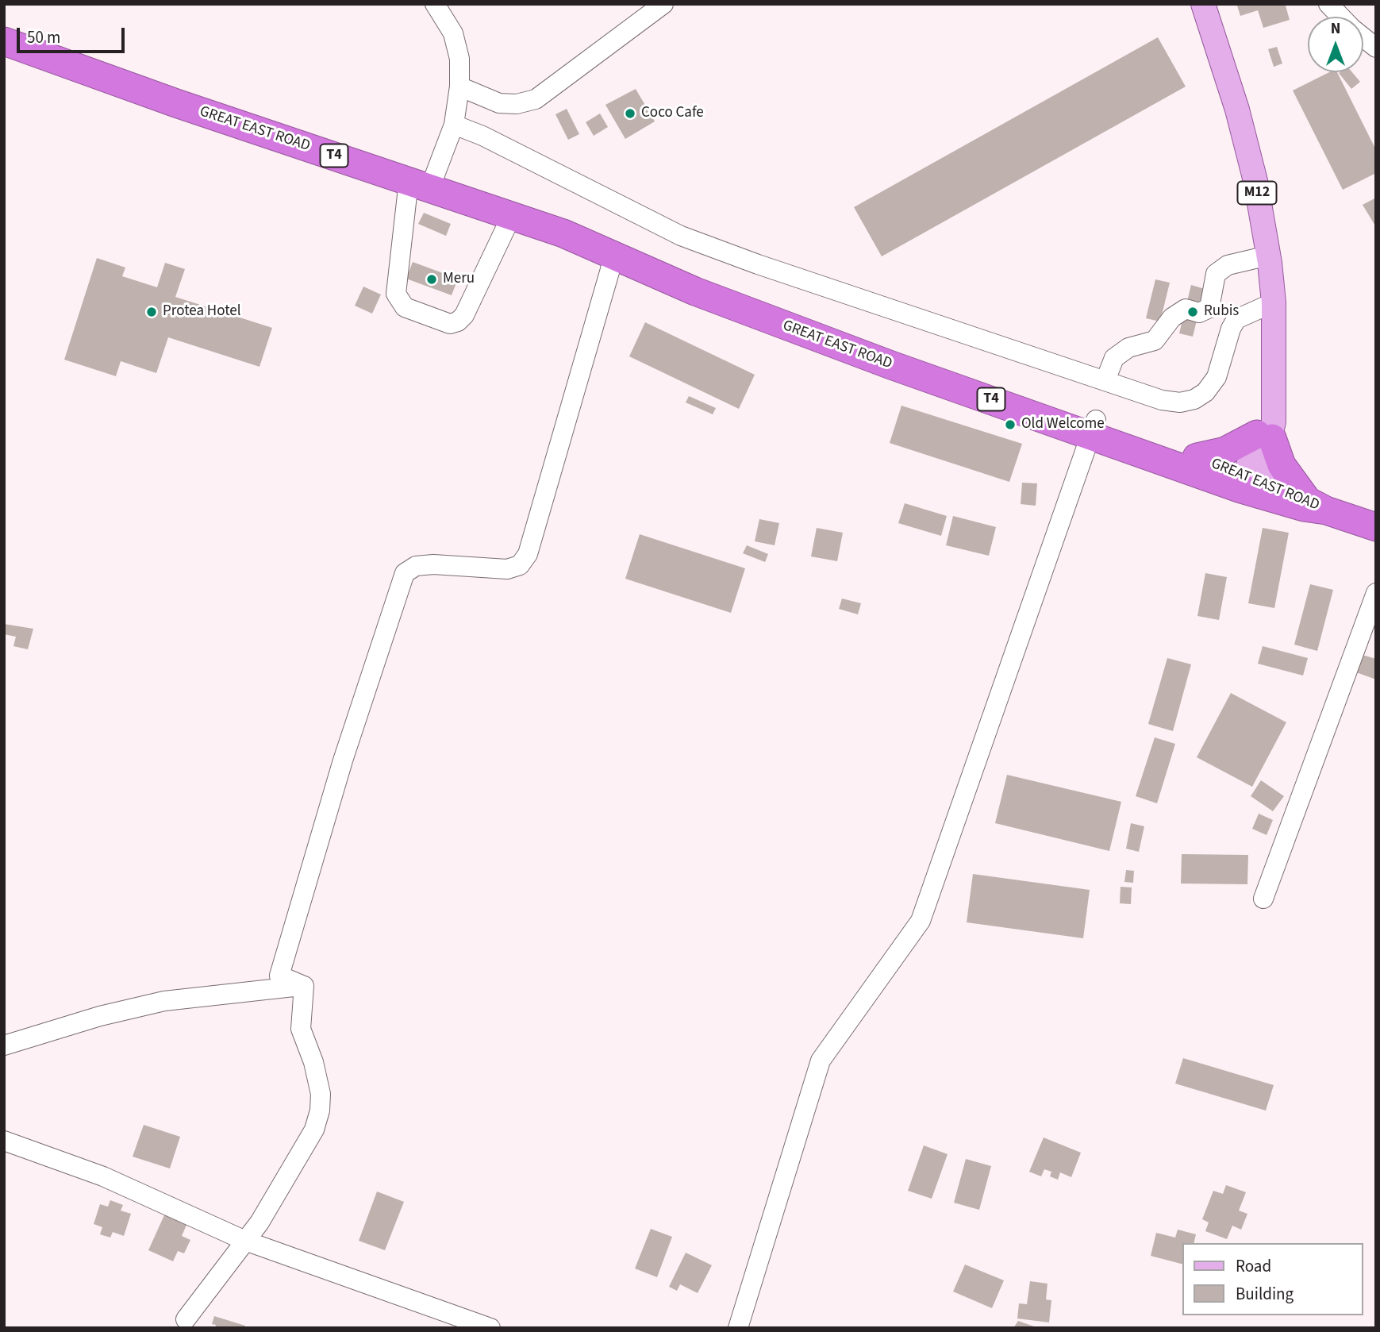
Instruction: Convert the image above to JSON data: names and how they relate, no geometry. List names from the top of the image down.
{
  "streets": {
    "highway": ["GREAT EAST ROAD", "T4"],
    "main road": ["M12"]
  },
  "crossings": [
    ["GREAT EAST ROAD", "T4"],
    ["GREAT EAST ROAD", "M12"]
  ],
  "places": [
    "Coco Cafe",
    "Meru",
    "Protea Hotel",
    "Rubis",
    "Old Welcome"
  ],
  "legend": ["Road", "Building"],
  "scale_bar": "50 m",
  "north": "top"
}
